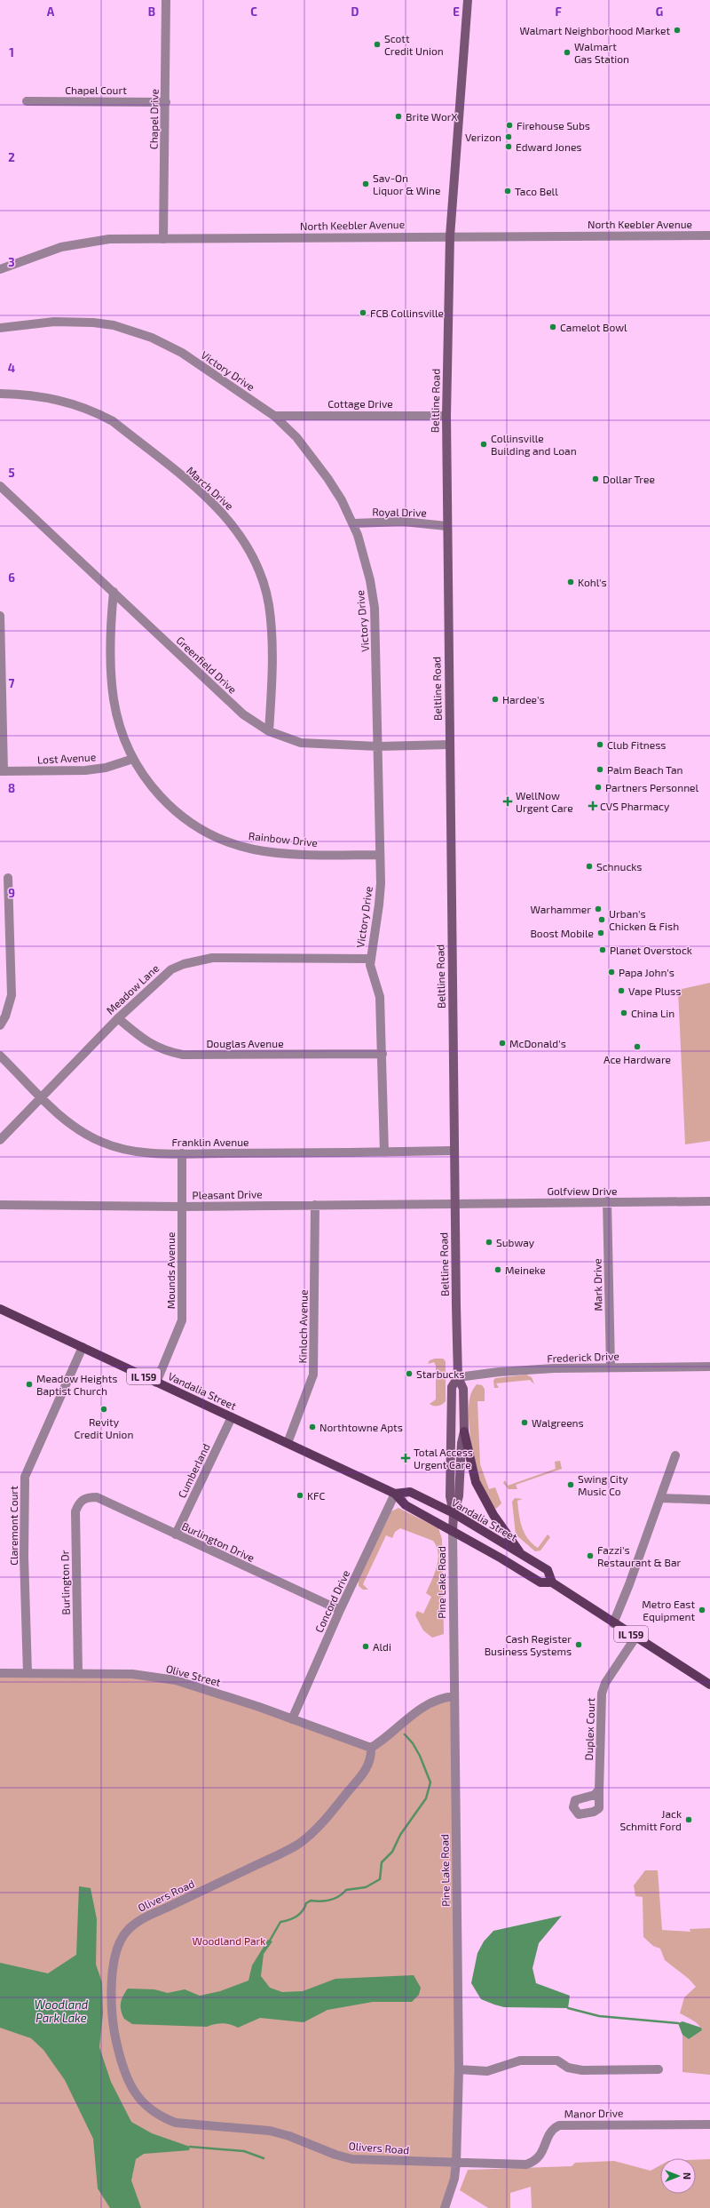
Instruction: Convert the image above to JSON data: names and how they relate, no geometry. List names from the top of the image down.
{
  "streets": {
    "main road": ["Beltline Road", "IL 159", "Vandalia Street"],
    "street": [
      "Chapel Court",
      "Chapel Drive",
      "North Keebler Avenue",
      "Victory Drive",
      "Cottage Drive",
      "March Drive",
      "Royal Drive",
      "Greenfield Drive",
      "Lost Avenue",
      "Rainbow Drive",
      "Meadow Lane",
      "Douglas Avenue",
      "Franklin Avenue",
      "Golfview Drive",
      "Pleasant Drive",
      "Mounds Avenue",
      "Mark Drive",
      "Kinloch Avenue",
      "Frederick Drive",
      "Cumberland",
      "Claremont Court",
      "Burlington Drive",
      "Burlington Dr",
      "Pine Lake Road",
      "Concord Drive",
      "Olive Street",
      "Duplex Court",
      "Olivers Road",
      "Manor Drive"
    ]
  },
  "crossings": [
    ["Chapel Court", "Chapel Drive"],
    ["Chapel Drive", "North Keebler Avenue"],
    ["North Keebler Avenue", "Beltline Road"],
    ["Victory Drive", "Cottage Drive"],
    ["Victory Drive", "Royal Drive"],
    ["Victory Drive", "Greenfield Drive"],
    ["Victory Drive", "Rainbow Drive"],
    ["Victory Drive", "Meadow Lane"],
    ["Victory Drive", "Douglas Avenue"],
    ["Victory Drive", "Franklin Avenue"],
    ["Beltline Road", "Cottage Drive"],
    ["Beltline Road", "Royal Drive"],
    ["Beltline Road", "Greenfield Drive"],
    ["Beltline Road", "Franklin Avenue"],
    ["Beltline Road", "Golfview Drive"],
    ["Beltline Road", "Pleasant Drive"],
    ["Beltline Road", "Frederick Drive"],
    ["Beltline Road", "Vandalia Street"],
    ["Beltline Road", "Pine Lake Road"],
    ["March Drive", "Greenfield Drive"],
    ["Greenfield Drive", "Rainbow Drive"],
    ["Lost Avenue", "Rainbow Drive"],
    ["Meadow Lane", "Douglas Avenue"],
    ["Meadow Lane", "Franklin Avenue"],
    ["Franklin Avenue", "Mounds Avenue"],
    ["Golfview Drive", "Pleasant Drive"],
    ["Golfview Drive", "Mark Drive"],
    ["Pleasant Drive", "Mounds Avenue"],
    ["Pleasant Drive", "Kinloch Avenue"],
    ["Mounds Avenue", "Vandalia Street"],
    ["Mark Drive", "Frederick Drive"],
    ["Kinloch Avenue", "Vandalia Street"],
    ["Vandalia Street", "Cumberland"],
    ["Vandalia Street", "Claremont Court"],
    ["Vandalia Street", "Pine Lake Road"],
    ["Vandalia Street", "Concord Drive"],
    ["Vandalia Street", "Duplex Court"],
    ["Cumberland", "Burlington Drive"],
    ["Claremont Court", "Olive Street"],
    ["Burlington Drive", "Burlington Dr"],
    ["Burlington Drive", "Concord Drive"],
    ["Burlington Dr", "Olive Street"],
    ["Pine Lake Road", "Olivers Road"],
    ["Pine Lake Road", "Manor Drive"],
    ["Concord Drive", "Olive Street"],
    ["Olive Street", "Olivers Road"],
    ["Olivers Road", "Manor Drive"]
  ],
  "water": ["Woodland Park Lake"],
  "parks": ["Woodland Park"],
  "places": {
    "other": [
      "Walmart Neighborhood Market",
      "Scott Credit Union",
      "Walmart Gas Station",
      "Brite WorX",
      "Firehouse Subs",
      "Verizon",
      "Edward Jones",
      "Sav-On Liquor & Wine",
      "Taco Bell",
      "FCB Collinsville",
      "Camelot Bowl",
      "Collinsville Building and Loan",
      "Dollar Tree",
      "Kohl's",
      "Hardee's",
      "Club Fitness",
      "Palm Beach Tan",
      "Partners Personnel",
      "Schnucks",
      "Warhammer",
      "Urban's Chicken & Fish",
      "Boost Mobile",
      "Planet Overstock",
      "Papa John's",
      "Vape Pluss",
      "China Lin",
      "McDonald's",
      "Ace Hardware",
      "Subway",
      "Meineke",
      "Starbucks",
      "Meadow Heights Baptist Church",
      "Revity Credit Union",
      "Walgreens",
      "Northtowne Apts",
      "Swing City Music Co",
      "KFC",
      "Fazzi's Restaurant & Bar",
      "Metro East Equipment",
      "Cash Register Business Systems",
      "Aldi",
      "Jack Schmitt Ford"
    ],
    "health": ["WellNow Urgent Care", "CVS Pharmacy", "Total Access Urgent Care"]
  },
  "north": "right",
  "grid": {
    "columns": [
      "A",
      "B",
      "C",
      "D",
      "E",
      "F",
      "G"
    ],
    "rows": [
      "1",
      "2",
      "3",
      "4",
      "5",
      "6",
      "7",
      "8",
      "9"
    ]
  }
}
